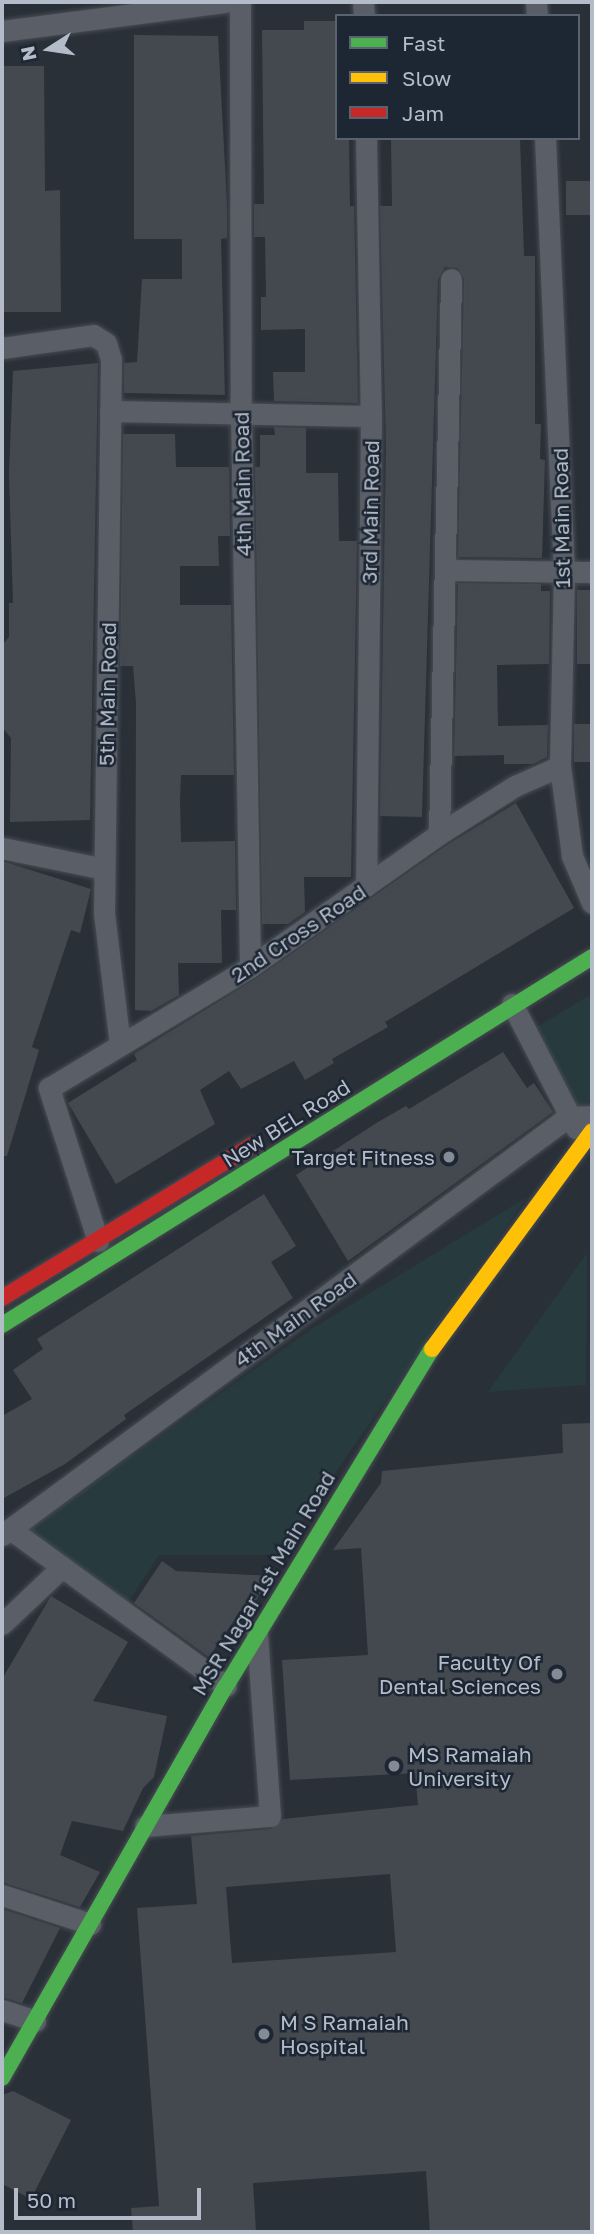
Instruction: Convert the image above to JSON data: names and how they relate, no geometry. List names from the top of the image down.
{
  "streets": {
    "street": [
      "4th Main Road",
      "3rd Main Road",
      "1st Main Road",
      "5th Main Road",
      "2nd Cross Road",
      "New BEL Road",
      "MSR Nagar 1st Main Road"
    ]
  },
  "crossings": [
    ["4th Main Road", "2nd Cross Road"],
    ["3rd Main Road", "2nd Cross Road"],
    ["1st Main Road", "2nd Cross Road"],
    ["5th Main Road", "2nd Cross Road"],
    ["2nd Cross Road", "New BEL Road"]
  ],
  "places": [
    "Target Fitness",
    "Faculty Of Dental Sciences",
    "MS Ramaiah University",
    "M S Ramaiah Hospital"
  ],
  "legend": ["Fast", "Slow", "Jam"],
  "scale_bar": "50 m",
  "north": "left"
}
